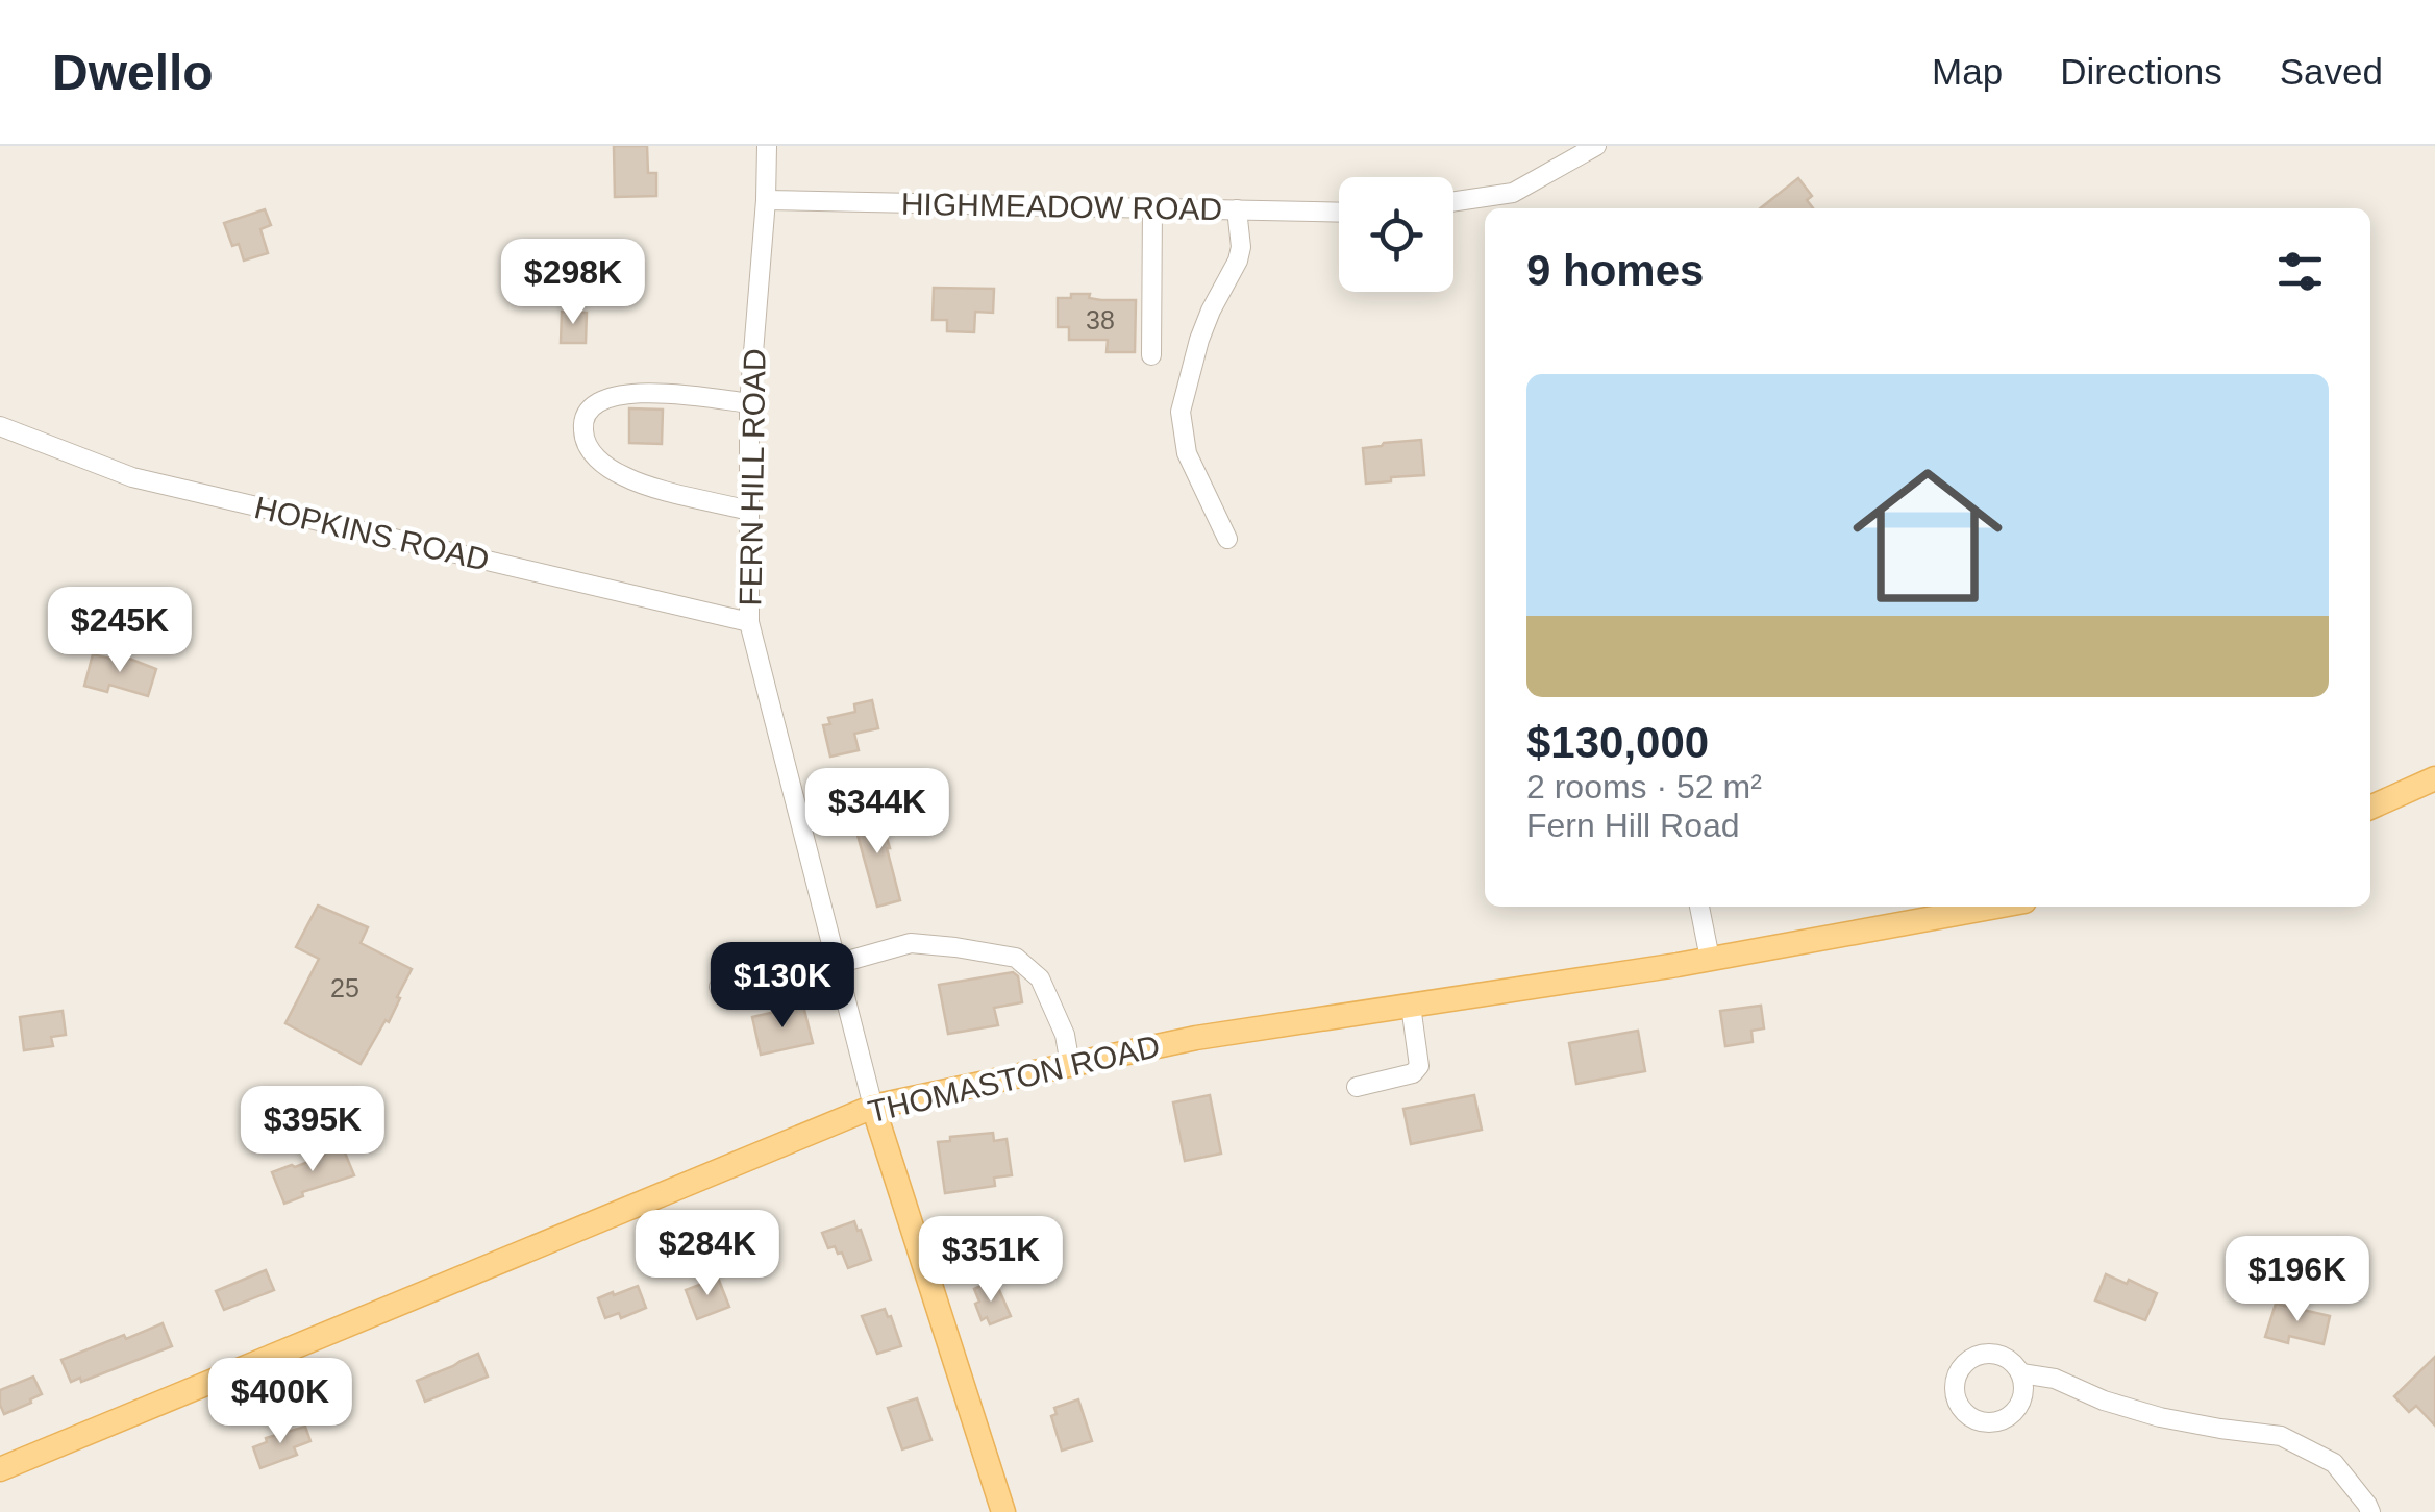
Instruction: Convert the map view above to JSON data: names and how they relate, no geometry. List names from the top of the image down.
{
  "streets": {
    "main road": ["THOMASTON ROAD"],
    "street": ["HIGHMEADOW ROAD", "FERN HILL ROAD", "HOPKINS ROAD"]
  },
  "crossings": [
    ["HIGHMEADOW ROAD", "FERN HILL ROAD"],
    ["FERN HILL ROAD", "HOPKINS ROAD"],
    ["FERN HILL ROAD", "THOMASTON ROAD"]
  ],
  "house_numbers": ["38", "25"],
  "page": {
    "header": "Dwello",
    "nav": ["Map", "Directions", "Saved"],
    "heading": "9 homes",
    "price": [
      "$298K",
      "$245K",
      "$344K",
      "$130K",
      "$395K",
      "$284K",
      "$351K",
      "$196K",
      "$400K"
    ],
    "list": [
      {
        "name": "$130,000",
        "note": "2 rooms · 52 m² · Fern Hill Road"
      }
    ]
  }
}
